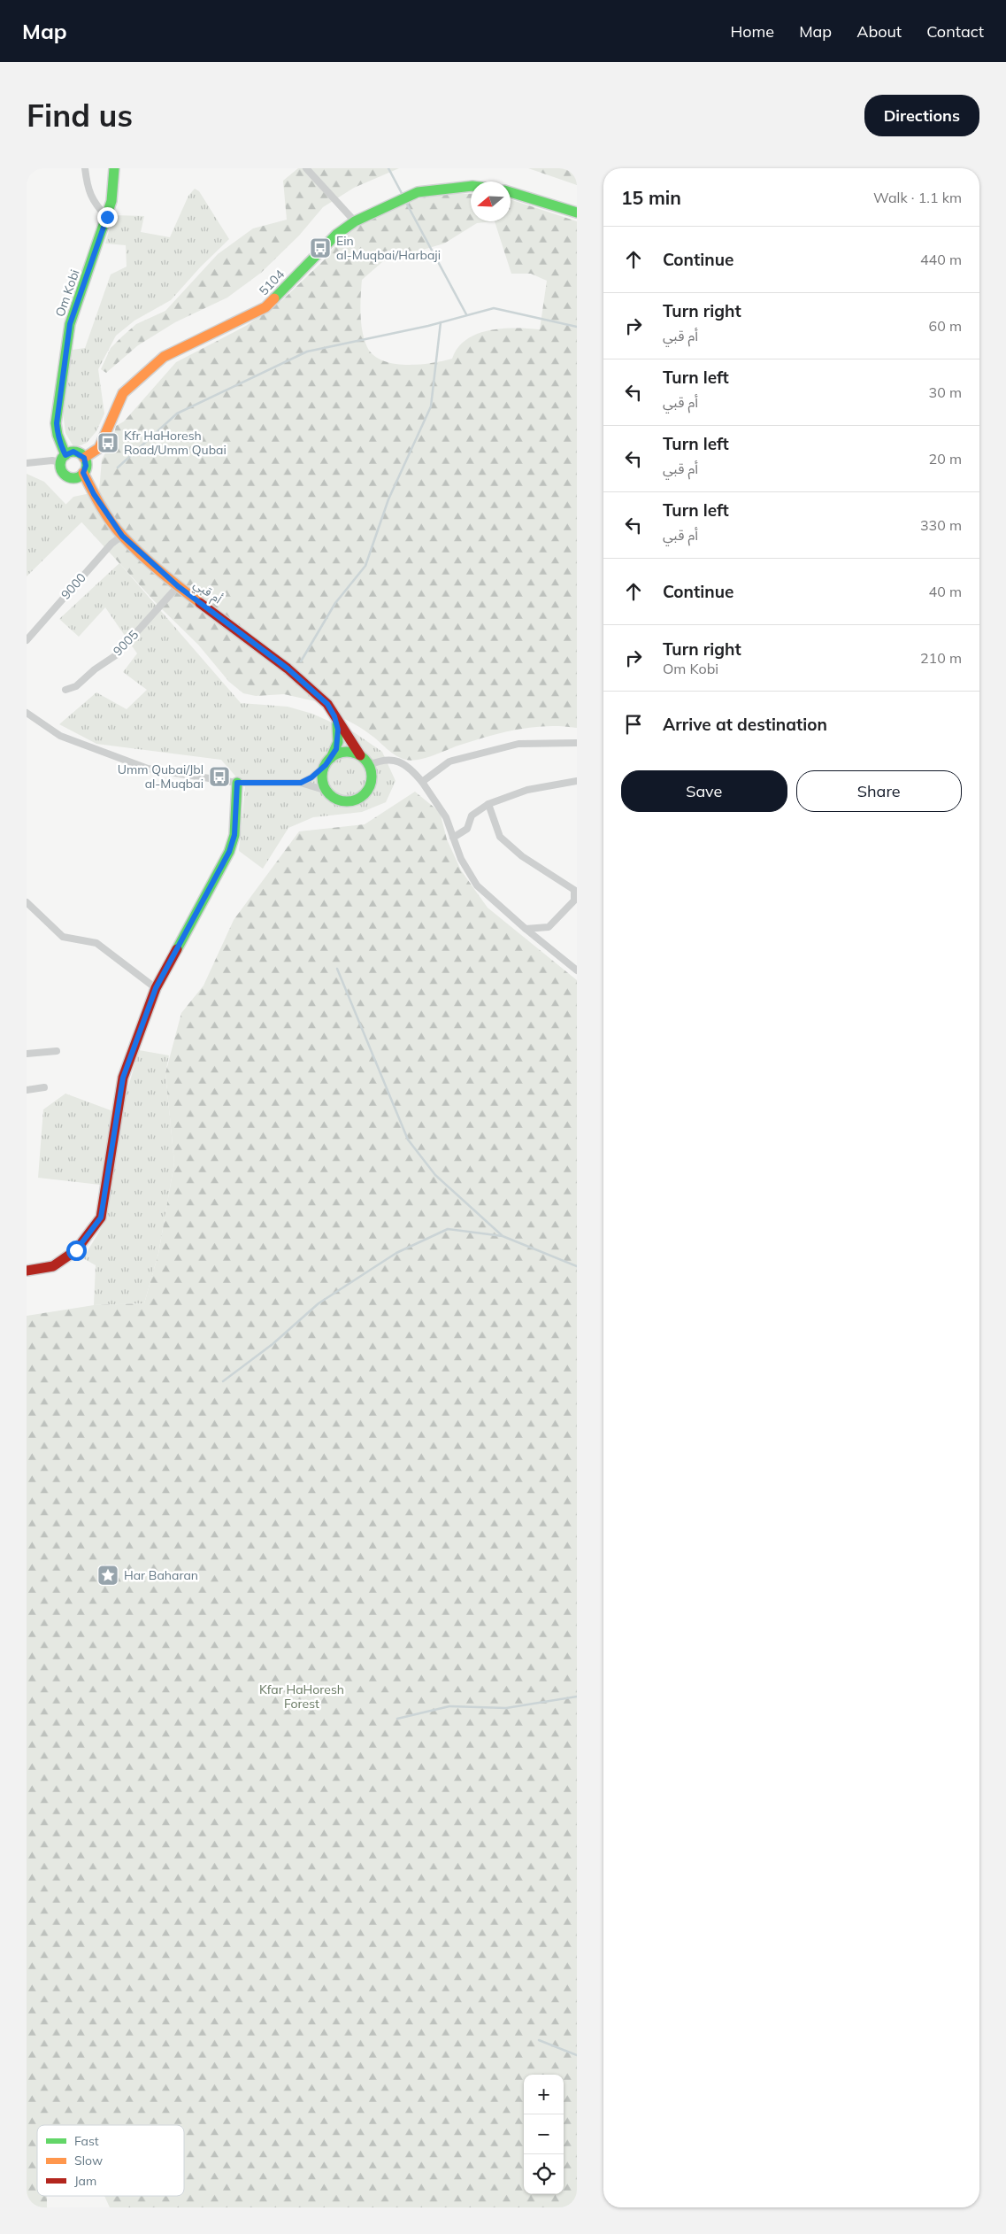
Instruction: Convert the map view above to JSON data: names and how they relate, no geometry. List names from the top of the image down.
{
  "streets": {
    "street": [
      "5104",
      "Om Kobi",
      "9000",
      "أم قبي",
      "9005"
    ]
  },
  "crossings": [
    ["5104", "Om Kobi"],
    ["5104", "أم قبي"],
    ["Om Kobi", "أم قبي"],
    ["9000", "أم قبي"],
    ["أم قبي", "9005"]
  ],
  "parks": ["Kfar HaHoresh Forest"],
  "places": {
    "bus stop": ["Ein al-Muqbai/Harbaji", "Kfr HaHoresh Road/Umm Qubai", "Umm Qubai/Jbl al-Muqbai"],
    "place": ["Har Baharan"]
  },
  "legend": ["Fast", "Slow", "Jam"],
  "north": "left",
  "page": {
    "header": "Map",
    "nav": [
      "Home",
      "Map",
      "About",
      "Contact"
    ],
    "buttons": [
      "Directions",
      ["Save", "Share"]
    ],
    "title": "Find us",
    "heading": ["15 min", "Walk · 1.1 km"],
    "list": [
      ["Continue", "440 m"],
      ["Turn right", "أم قبي", "60 m"],
      ["Turn left", "أم قبي", "30 m"],
      ["Turn left", "أم قبي", "20 m"],
      ["Turn left", "أم قبي", "330 m"],
      ["Continue", "40 m"],
      ["Turn right", "Om Kobi", "210 m"],
      "Arrive at destination"
    ],
    "map_buttons": ["+", "−"]
  }
}
